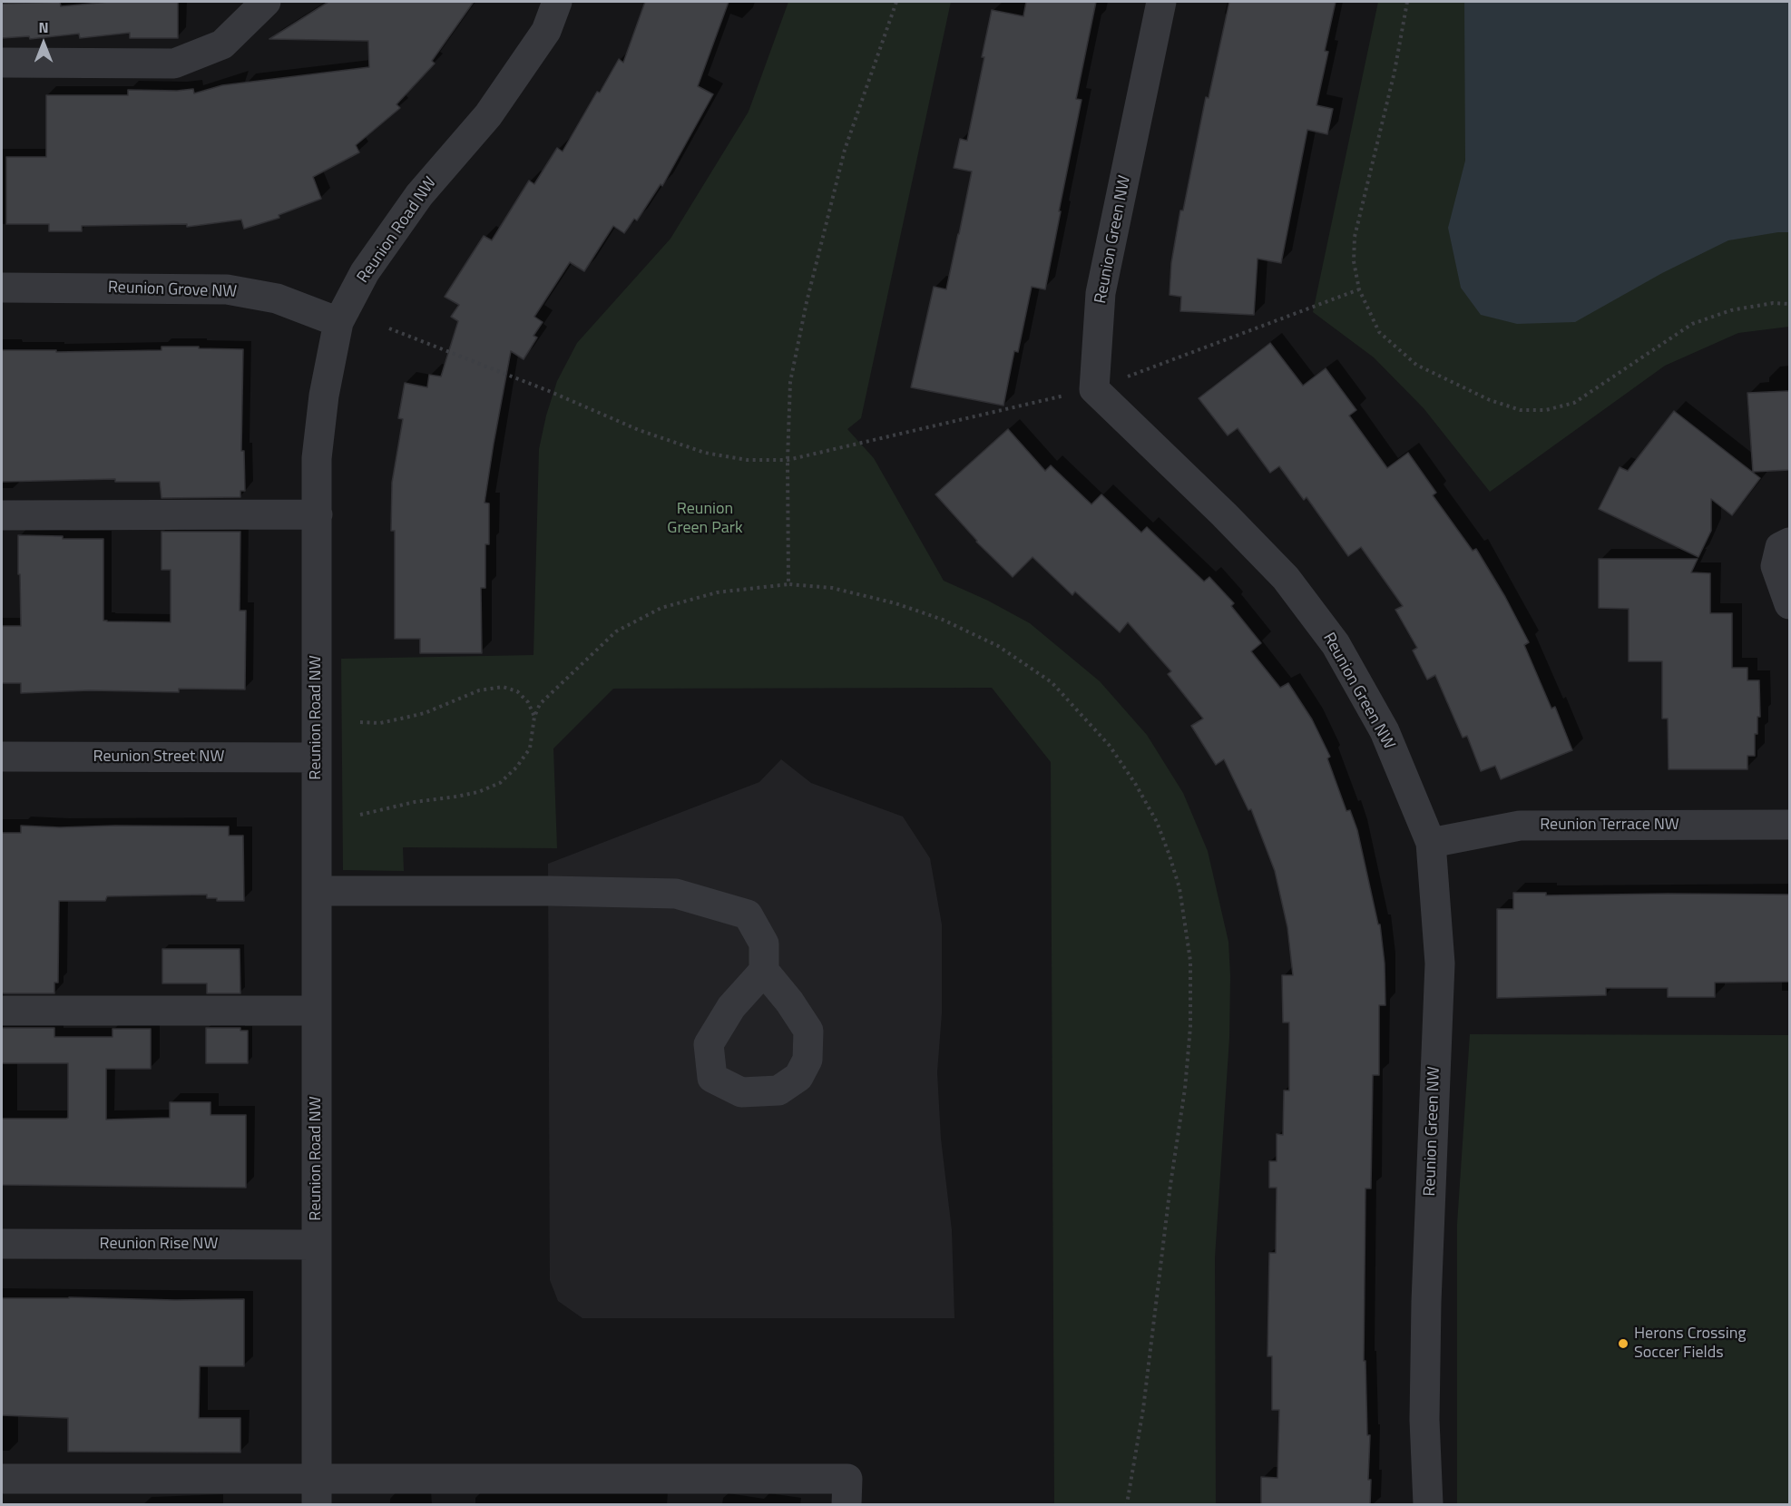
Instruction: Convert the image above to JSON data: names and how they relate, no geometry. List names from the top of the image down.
{
  "streets": {
    "street": [
      "Reunion Road NW",
      "Reunion Green NW",
      "Reunion Grove NW",
      "Reunion Street NW",
      "Reunion Terrace NW",
      "Reunion Rise NW"
    ]
  },
  "crossings": [
    ["Reunion Road NW", "Reunion Grove NW"],
    ["Reunion Road NW", "Reunion Street NW"],
    ["Reunion Road NW", "Reunion Rise NW"],
    ["Reunion Green NW", "Reunion Terrace NW"]
  ],
  "parks": ["Reunion Green Park"],
  "places": ["Herons Crossing Soccer Fields"],
  "north": "top"
}
